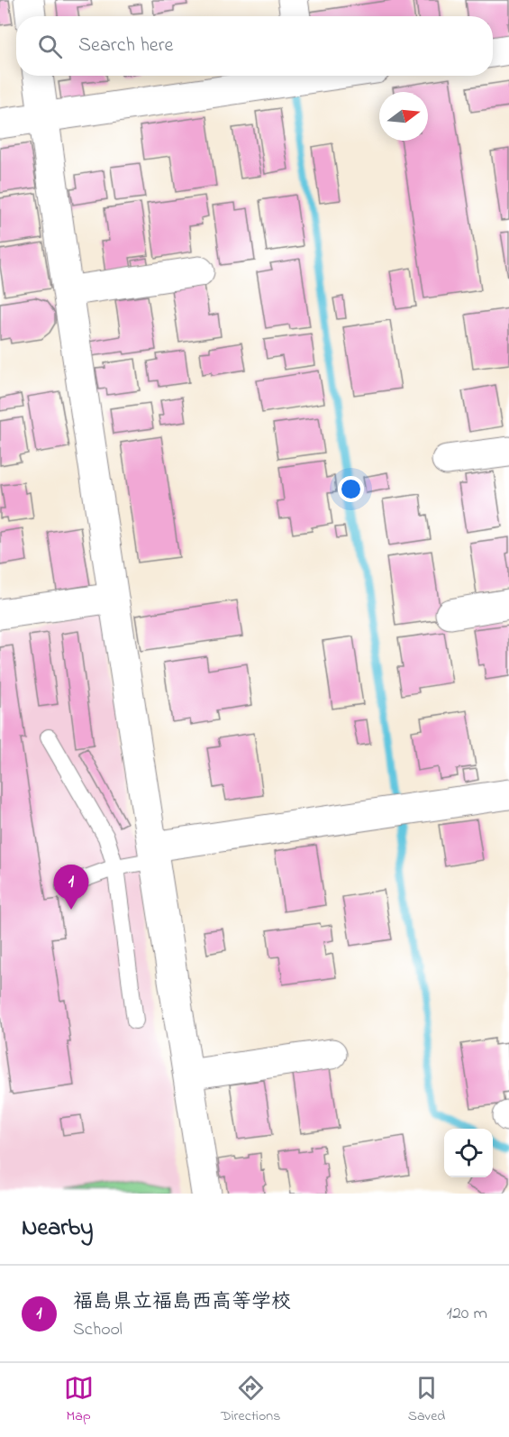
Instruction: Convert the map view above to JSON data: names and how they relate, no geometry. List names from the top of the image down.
{
  "north": "right",
  "page": {
    "search": "Search here",
    "pins": "1",
    "heading": "Nearby",
    "list": [
      {
        "mark": "1",
        "name": "福島県立福島西高等学校",
        "note": "School",
        "value": "120 m"
      }
    ],
    "nav": ["Map", "Directions", "Saved"]
  }
}
